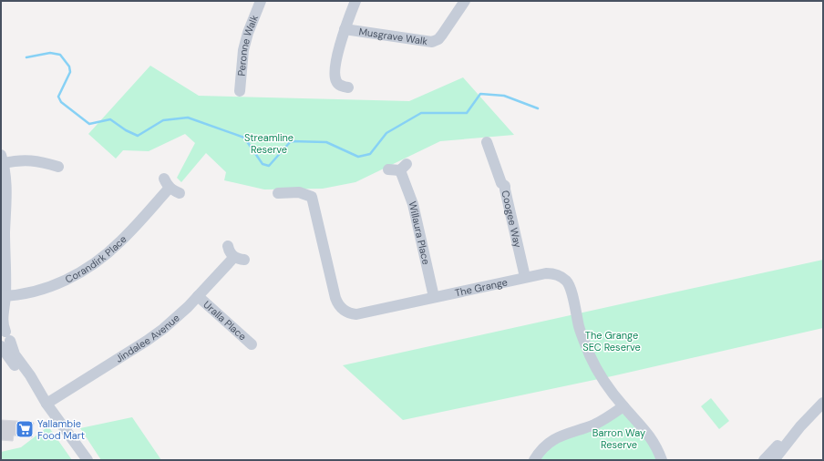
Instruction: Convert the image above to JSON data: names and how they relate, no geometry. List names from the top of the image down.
{
  "streets": {
    "street": [
      "Musgrave Walk",
      "Peronne Walk",
      "Coogee Way",
      "Willaura Place",
      "Corandirk Place",
      "The Grange",
      "Uralla Place",
      "Jindalee Avenue"
    ]
  },
  "crossings": [
    ["Coogee Way", "The Grange"],
    ["Willaura Place", "The Grange"],
    ["Uralla Place", "Jindalee Avenue"]
  ],
  "parks": ["Streamline Reserve", "The Grange SEC Reserve", "Barron Way Reserve"],
  "places": {
    "supermarket": ["Yallambie Food Mart"]
  }
}
